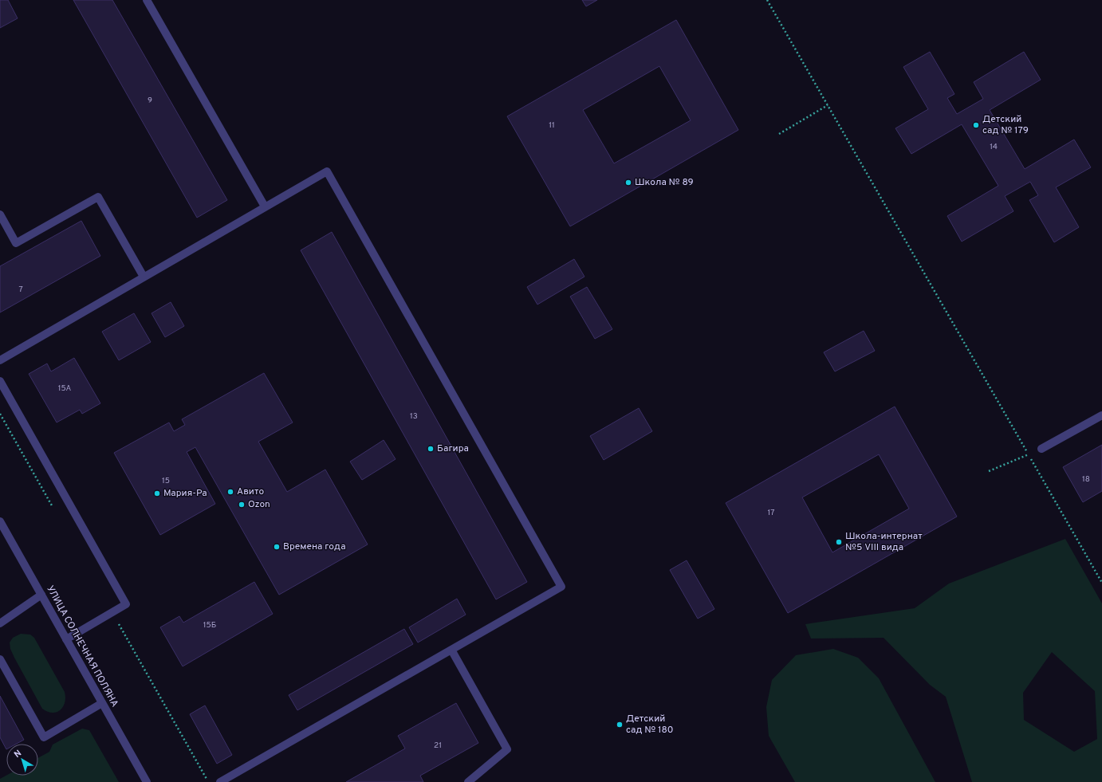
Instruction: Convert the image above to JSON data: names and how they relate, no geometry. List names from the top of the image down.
{
  "streets": {
    "street": ["УЛИЦА СОЛНЕЧНАЯ ПОЛЯНА"]
  },
  "places": [
    "Детский сад № 179",
    "Школа № 89",
    "Багира",
    "Авито",
    "Мария-Ра",
    "Ozon",
    "Школа-интернат №5 VIII вида",
    "Времена года",
    "Детский сад № 180"
  ],
  "house_numbers": [
    "9",
    "11",
    "14",
    "7",
    "15А",
    "13",
    "18",
    "15",
    "17",
    "15Б",
    "21"
  ],
  "north": "top left"
}
